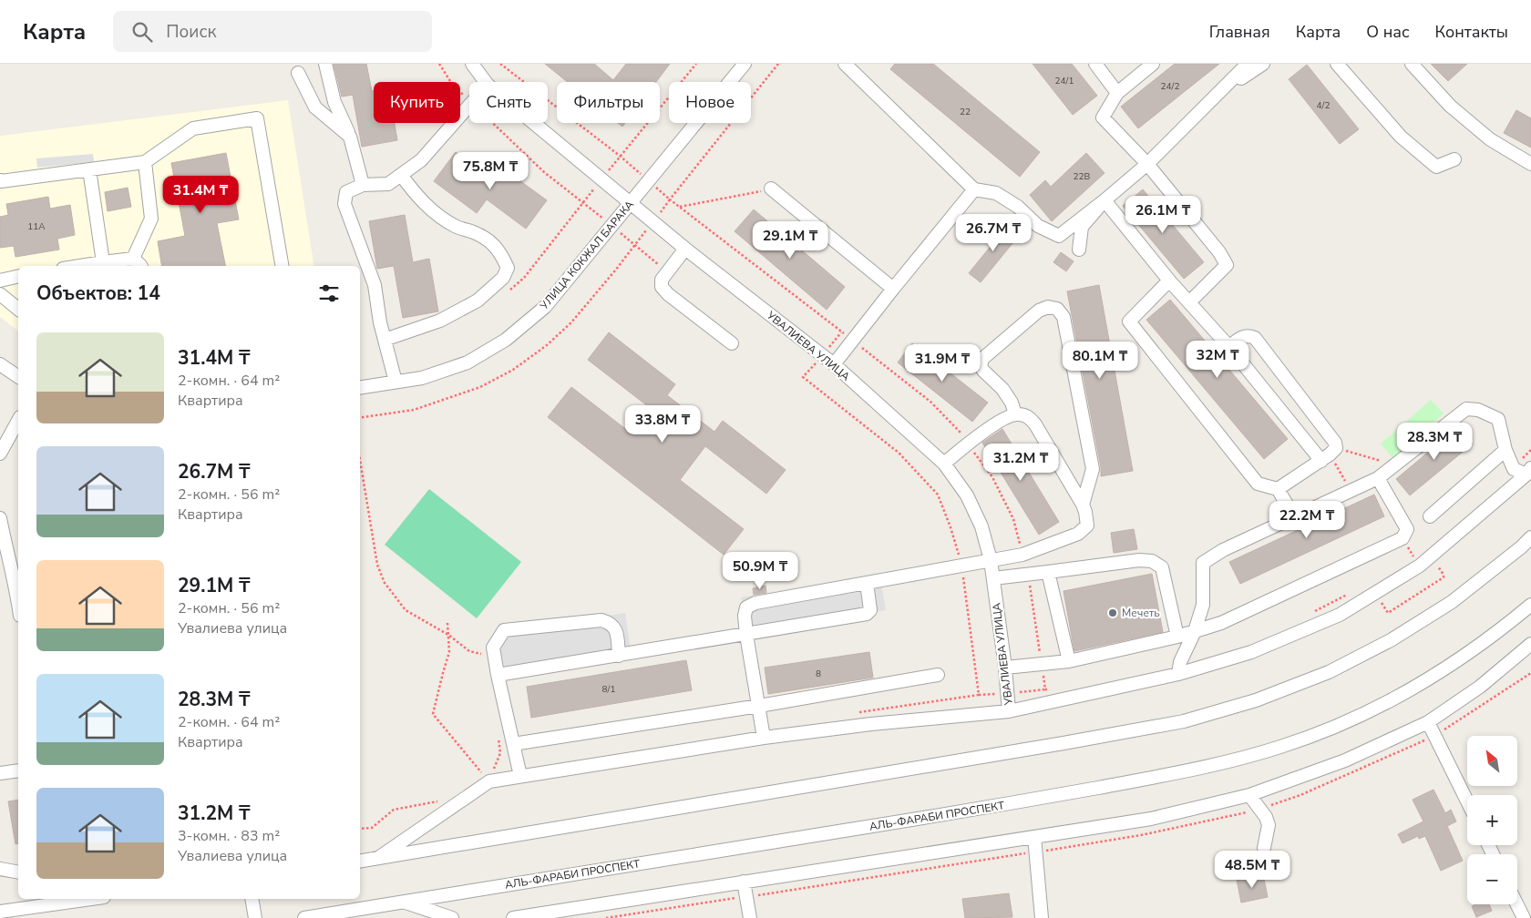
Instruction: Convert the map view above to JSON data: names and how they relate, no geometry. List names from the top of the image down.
{
  "streets": {
    "street": ["УЛИЦА КОКЖАЛ БАРАКА", "УВАЛИЕВА УЛИЦА", "АЛЬ-ФАРАБИ ПРОСПЕКТ"]
  },
  "crossings": [
    ["УЛИЦА КОКЖАЛ БАРАКА", "УВАЛИЕВА УЛИЦА"]
  ],
  "places": ["Мечеть"],
  "house_numbers": [
    "24/1",
    "24/2",
    "4/2",
    "22",
    "22В",
    "11А",
    "8",
    "8/1"
  ],
  "north": "top left",
  "page": {
    "header": "Карта",
    "search": "Поиск",
    "nav": [
      "Главная",
      "Карта",
      "О нас",
      "Контакты"
    ],
    "chip": [
      "Купить",
      "Снять",
      "Фильтры",
      "Новое"
    ],
    "price": [
      "75.8M ₸",
      "31.4M ₸",
      "26.1M ₸",
      "26.7M ₸",
      "29.1M ₸",
      "32M ₸",
      "80.1M ₸",
      "31.9M ₸",
      "33.8M ₸",
      "28.3M ₸",
      "31.2M ₸",
      "22.2M ₸",
      "50.9M ₸",
      "48.5M ₸"
    ],
    "heading": "Объектов: 14",
    "list": [
      {
        "name": "31.4M ₸",
        "note": "2-комн. · 64 m² · Квартира"
      },
      {
        "name": "26.7M ₸",
        "note": "2-комн. · 56 m² · Квартира"
      },
      {
        "name": "29.1M ₸",
        "note": "2-комн. · 56 m² · Увалиева улица"
      },
      {
        "name": "28.3M ₸",
        "note": "2-комн. · 64 m² · Квартира"
      },
      {
        "name": "31.2M ₸",
        "note": "3-комн. · 83 m² · Увалиева улица"
      }
    ],
    "map_buttons": ["+", "−"]
  }
}
